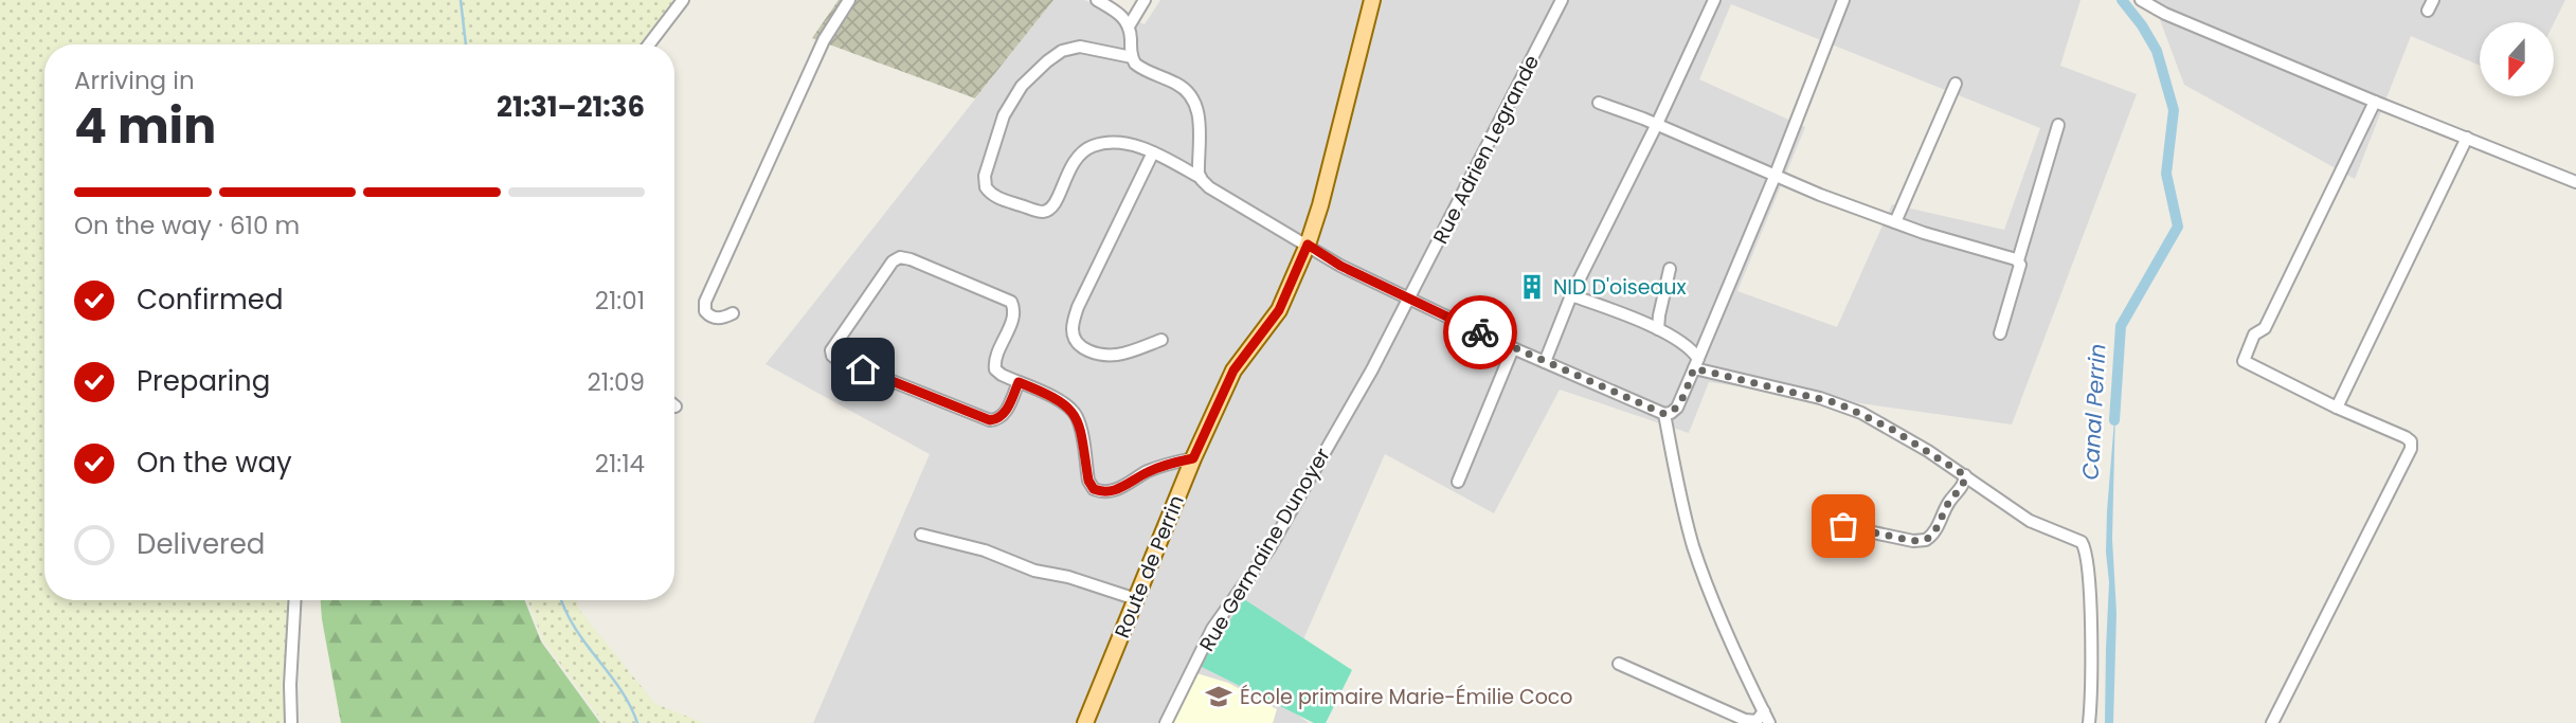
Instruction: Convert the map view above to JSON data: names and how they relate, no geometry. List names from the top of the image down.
{
  "streets": {
    "main road": ["Route de Perrin"],
    "street": ["Rue Adrien Legrande", "Rue Germaine Dunoyer"]
  },
  "crossings": [
    ["Rue Adrien Legrande", "Rue Germaine Dunoyer"]
  ],
  "water": ["Canal Perrin"],
  "places": {
    "building": ["NID D'oiseaux"],
    "school or university": ["École primaire Marie-Émilie Coco"]
  },
  "north": "bottom",
  "page": {
    "heading": ["4 min", "Arriving in", "21:31–21:36"],
    "bar": "On the way · 610 m",
    "list": [
      ["Confirmed", "21:01"],
      ["Preparing", "21:09"],
      ["On the way", "21:14"],
      "Delivered"
    ]
  }
}
